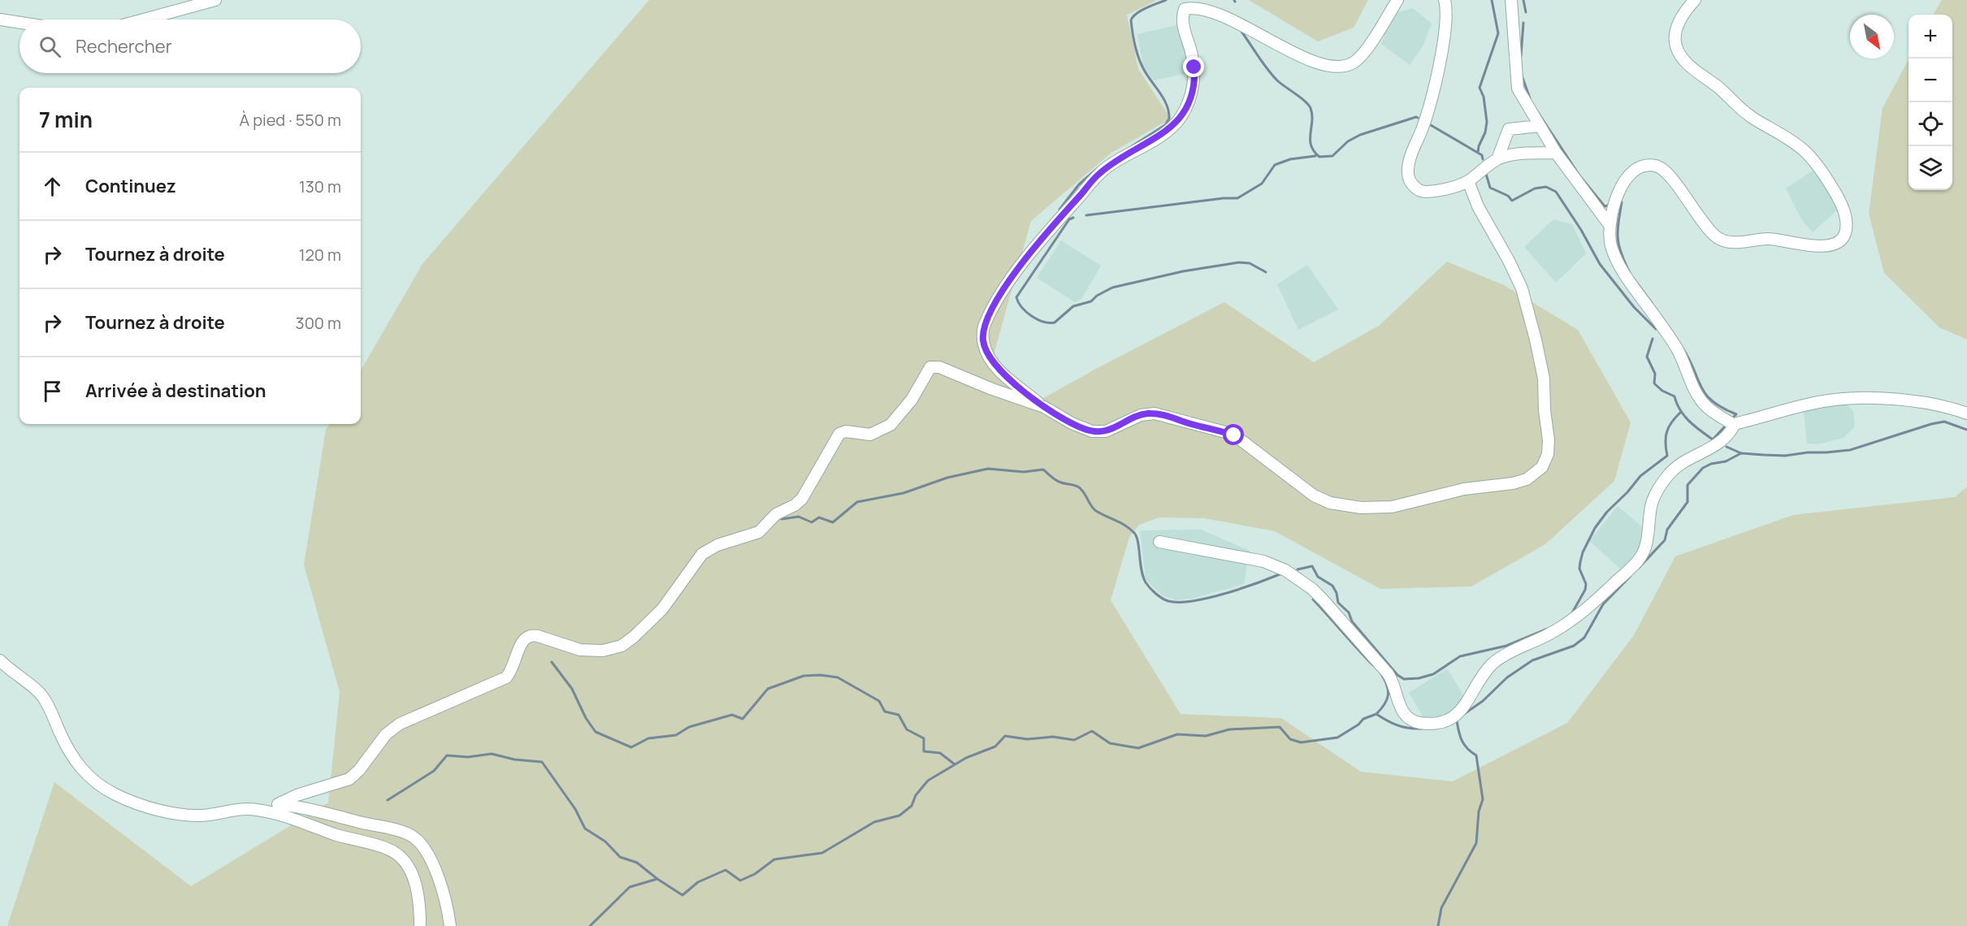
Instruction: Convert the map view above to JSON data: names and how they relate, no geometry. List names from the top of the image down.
{
  "north": "bottom right",
  "page": {
    "map_buttons": ["+", "−"],
    "search": "Rechercher",
    "heading": ["7 min", "À pied · 550 m"],
    "list": [
      ["Continuez", "130 m"],
      ["Tournez à droite", "120 m"],
      ["Tournez à droite", "300 m"],
      "Arrivée à destination"
    ]
  }
}
